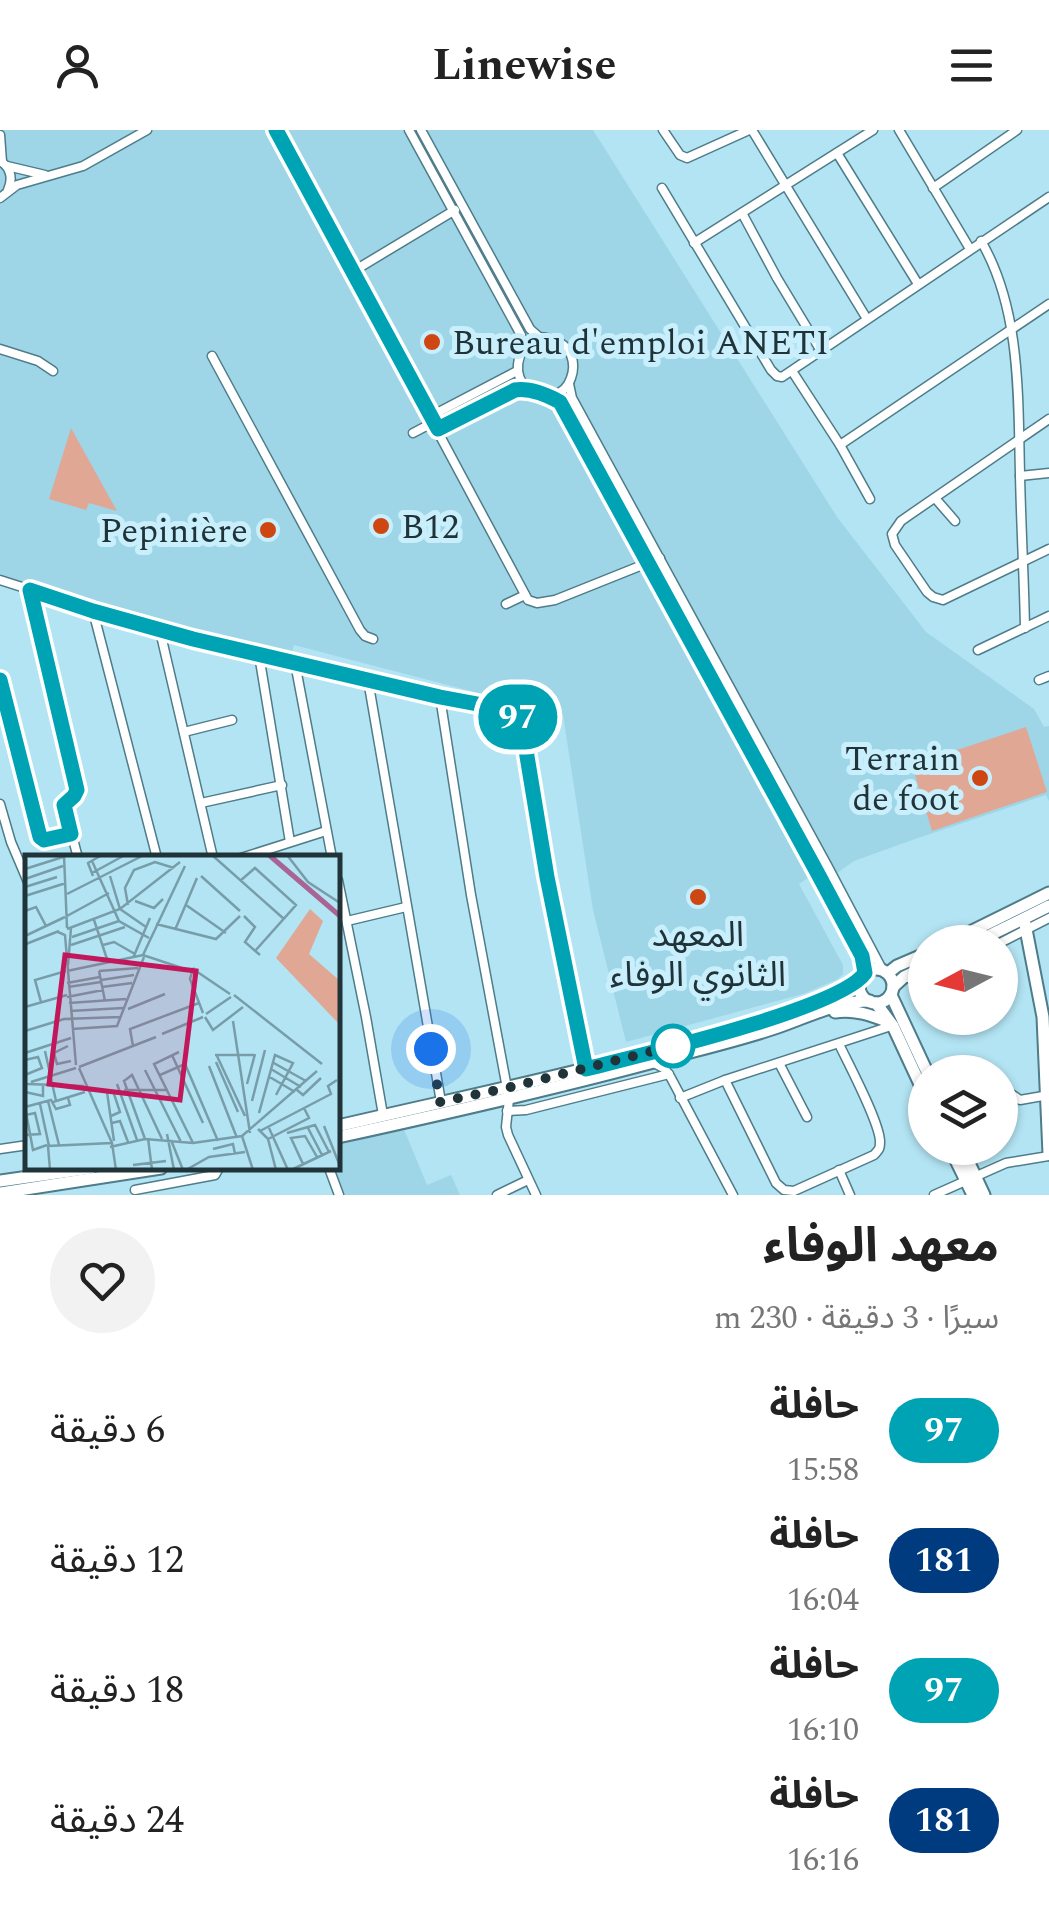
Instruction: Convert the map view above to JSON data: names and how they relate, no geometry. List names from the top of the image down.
{
  "places": [
    "Bureau d'emploi ANETI",
    "B12",
    "Pepinière",
    "Terrain de foot",
    "المعهد الثانوي الوفاء"
  ],
  "lines": ["bus line 97"],
  "north": "left",
  "page": {
    "header": "Linewise",
    "on_map": "97",
    "heading": ["معهد الوفاء", "سيرًا · 3 دقيقة · 230 m"],
    "list": [
      {
        "mark": "97",
        "name": "حافلة",
        "note": "15:58",
        "value": "6 دقيقة"
      },
      {
        "mark": "181",
        "name": "حافلة",
        "note": "16:04",
        "value": "12 دقيقة"
      },
      {
        "mark": "97",
        "name": "حافلة",
        "note": "16:10",
        "value": "18 دقيقة"
      },
      {
        "mark": "181",
        "name": "حافلة",
        "note": "16:16",
        "value": "24 دقيقة"
      }
    ]
  }
}
